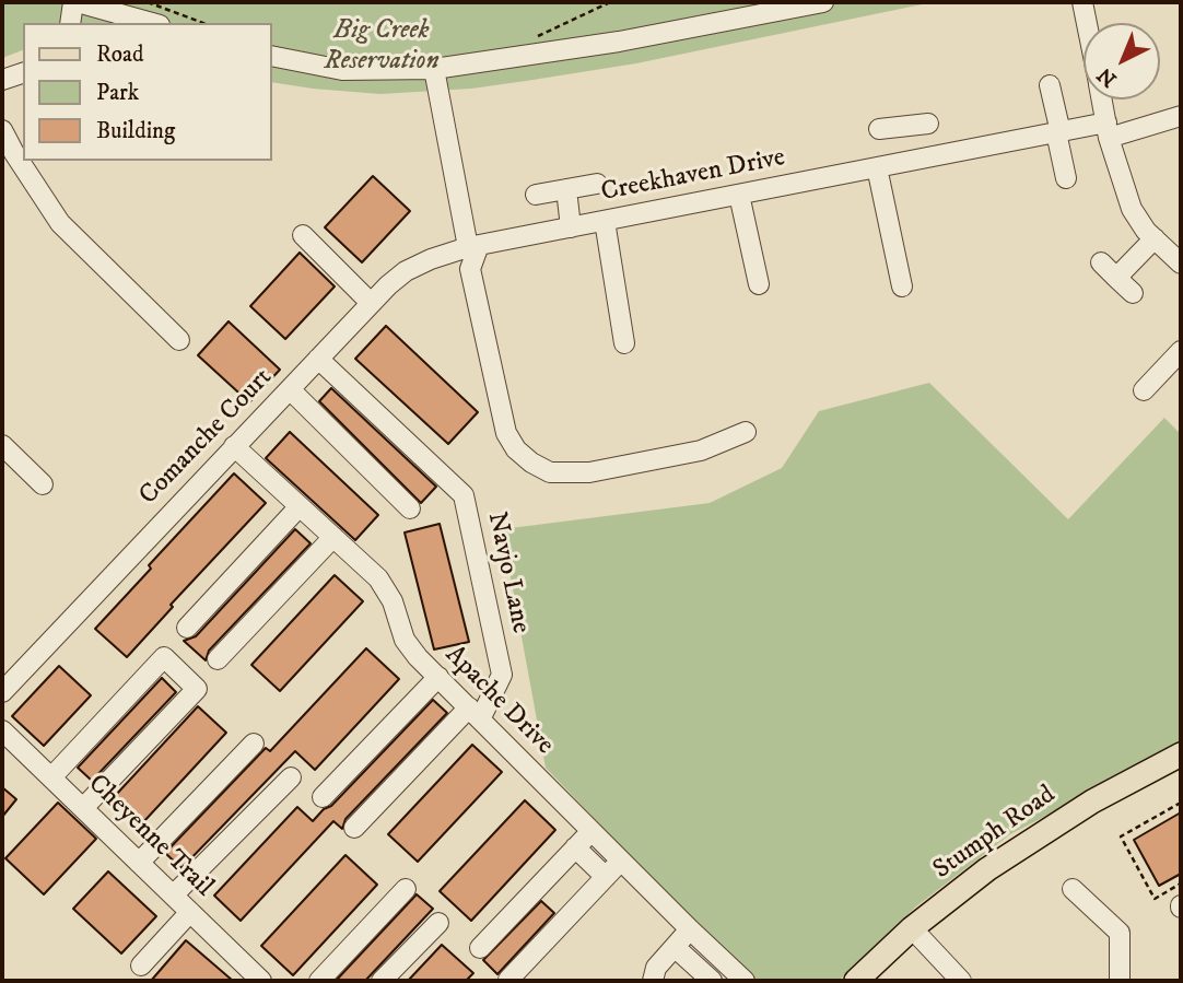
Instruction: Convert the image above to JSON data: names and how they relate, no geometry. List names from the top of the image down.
{
  "streets": {
    "main road": ["Stumph Road"],
    "street": [
      "Creekhaven Drive",
      "Comanche Court",
      "Navjo Lane",
      "Apache Drive",
      "Cheyenne Trail"
    ]
  },
  "crossings": [
    ["Creekhaven Drive", "Comanche Court"],
    ["Comanche Court", "Navjo Lane"],
    ["Comanche Court", "Apache Drive"],
    ["Navjo Lane", "Apache Drive"]
  ],
  "parks": ["Big Creek Reservation"],
  "legend": ["Road", "Park", "Building"],
  "north": "bottom left"
}
